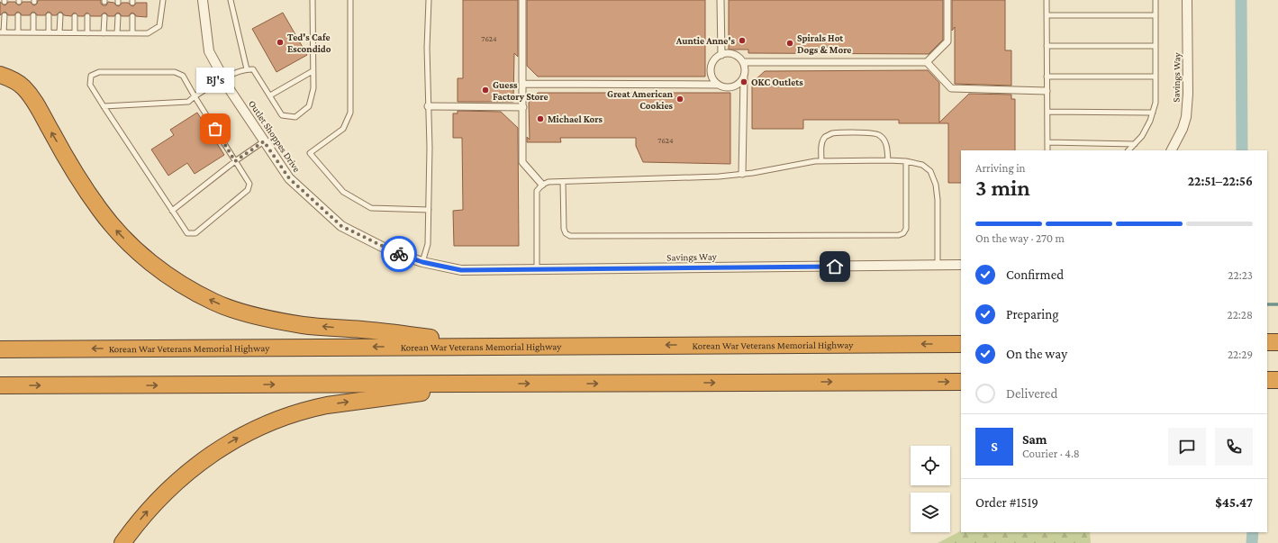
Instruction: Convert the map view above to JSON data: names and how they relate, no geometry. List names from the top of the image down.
{
  "streets": {
    "highway": ["Korean War Veterans Memorial Highway"],
    "street": ["Savings Way", "Outlet Shoppes Drive"]
  },
  "crossings": [
    ["Savings Way", "Outlet Shoppes Drive"]
  ],
  "places": [
    "Auntie Anne's",
    "Ted's Cafe Escondido",
    "Spirals Hot Dogs & More",
    "OKC Outlets",
    "Guess Factory Store",
    "Great American Cookies",
    "Michael Kors",
    "BJ's"
  ],
  "house_numbers": ["7624", "7624"],
  "page": {
    "bubble": "BJ's",
    "heading": ["3 min", "Arriving in", "22:51–22:56"],
    "panel": [
      "Sam",
      "Courier · 4.8",
      "Order #1519",
      "$45.47"
    ],
    "bar": "On the way · 270 m",
    "list": [
      ["Confirmed", "22:23"],
      ["Preparing", "22:28"],
      ["On the way", "22:29"],
      "Delivered"
    ],
    "round": "S"
  }
}
